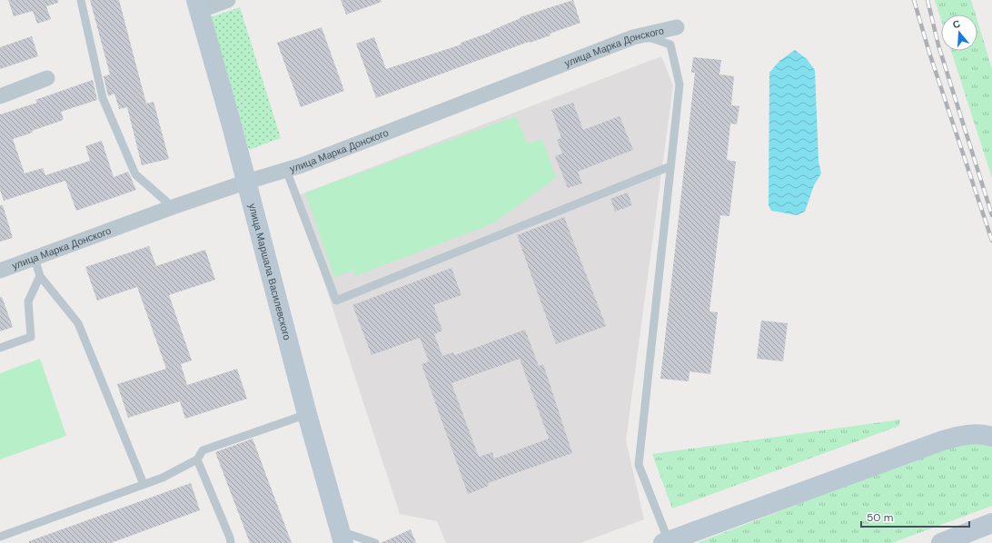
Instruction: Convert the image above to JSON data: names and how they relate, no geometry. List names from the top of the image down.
{
  "streets": {
    "main road": ["улица Маршала Василевского"],
    "street": ["улица Марка Донского"]
  },
  "crossings": [
    ["улица Марка Донского", "улица Маршала Василевского"]
  ],
  "scale_bar": "50 m",
  "north": "top"
}
